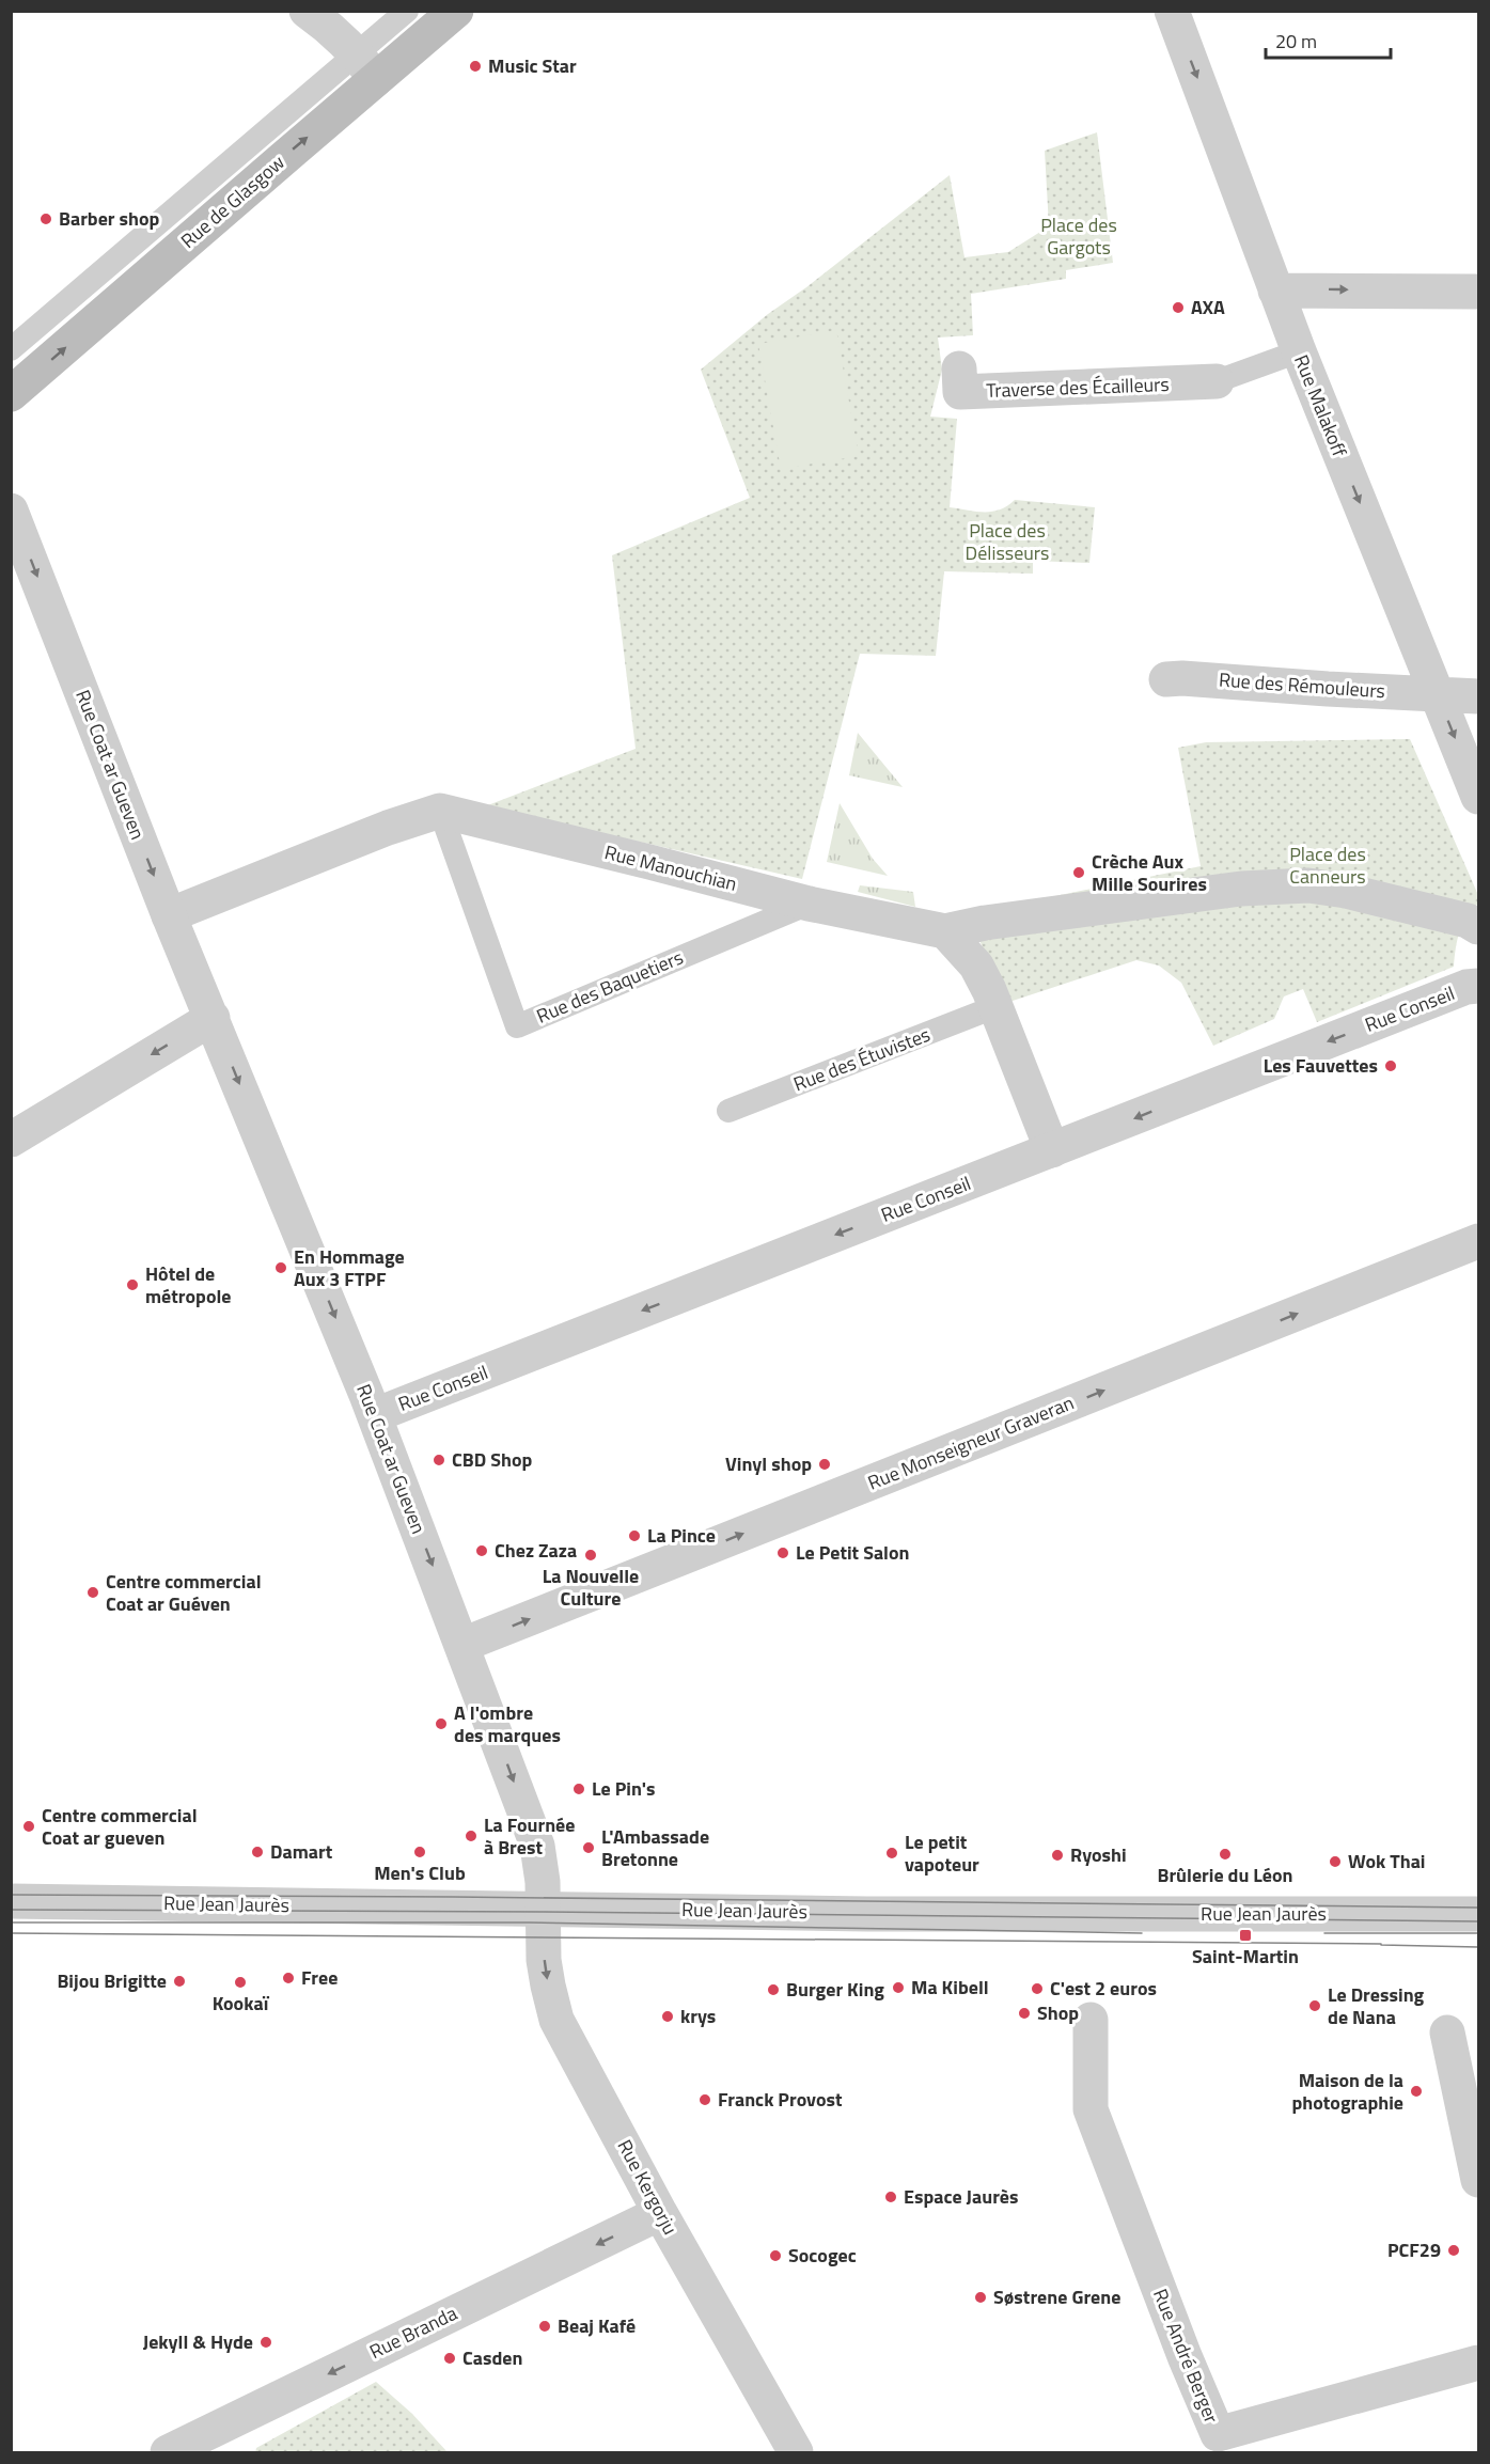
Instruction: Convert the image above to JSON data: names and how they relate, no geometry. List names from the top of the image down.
{
  "streets": {
    "main road": ["Rue de Glasgow"],
    "street": [
      "Traverse des Écailleurs",
      "Rue Malakoff",
      "Rue des Rémouleurs",
      "Rue Coat ar Gueven",
      "Rue Manouchian",
      "Rue Conseil",
      "Rue Monseigneur Graveran",
      "Rue Jean Jaurès",
      "Rue Kergorju",
      "Rue Branda",
      "Rue André Berger"
    ],
    "lane": ["Rue des Baquetiers", "Rue des Étuvistes"]
  },
  "crossings": [
    ["Rue Malakoff", "Rue des Rémouleurs"],
    ["Rue Coat ar Gueven", "Rue Conseil"],
    ["Rue Coat ar Gueven", "Rue Monseigneur Graveran"],
    ["Rue Coat ar Gueven", "Rue Jean Jaurès"],
    ["Rue Coat ar Gueven", "Rue Kergorju"],
    ["Rue Manouchian", "Rue des Baquetiers"],
    ["Rue Jean Jaurès", "Rue Kergorju"],
    ["Rue Kergorju", "Rue Branda"]
  ],
  "one_way": [
    "Rue Malakoff",
    "Rue Coat ar Gueven",
    "Rue Monseigneur Graveran",
    "Rue Kergorju",
    "Rue Branda"
  ],
  "parks": ["Place des Gargots", "Place des Délisseurs", "Place des Canneurs"],
  "places": {
    "other": [
      "Music Star",
      "Barber shop",
      "AXA",
      "Crèche Aux Mille Sourires",
      "Les Fauvettes",
      "En Hommage Aux 3 FTPF",
      "Hôtel de métropole",
      "CBD Shop",
      "Vinyl shop",
      "La Pince",
      "Chez Zaza",
      "Le Petit Salon",
      "La Nouvelle Culture",
      "Centre commercial Coat ar Guéven",
      "A l'ombre des marques",
      "Le Pin's",
      "Centre commercial Coat ar gueven",
      "La Fournée à Brest",
      "L'Ambassade Bretonne",
      "Damart",
      "Men's Club",
      "Le petit vapoteur",
      "Brûlerie du Léon",
      "Ryoshi",
      "Wok Thai",
      "Free",
      "Bijou Brigitte",
      "Kookaï",
      "Ma Kibell",
      "C'est 2 euros",
      "Burger King",
      "Le Dressing de Nana",
      "Shop",
      "krys",
      "Maison de la photographie",
      "Franck Provost",
      "Espace Jaurès",
      "PCF29",
      "Socogec",
      "Søstrene Grene",
      "Beaj Kafé",
      "Jekyll & Hyde",
      "Casden"
    ],
    "transit": ["Saint-Martin"]
  },
  "scale_bar": "20 m"
}
